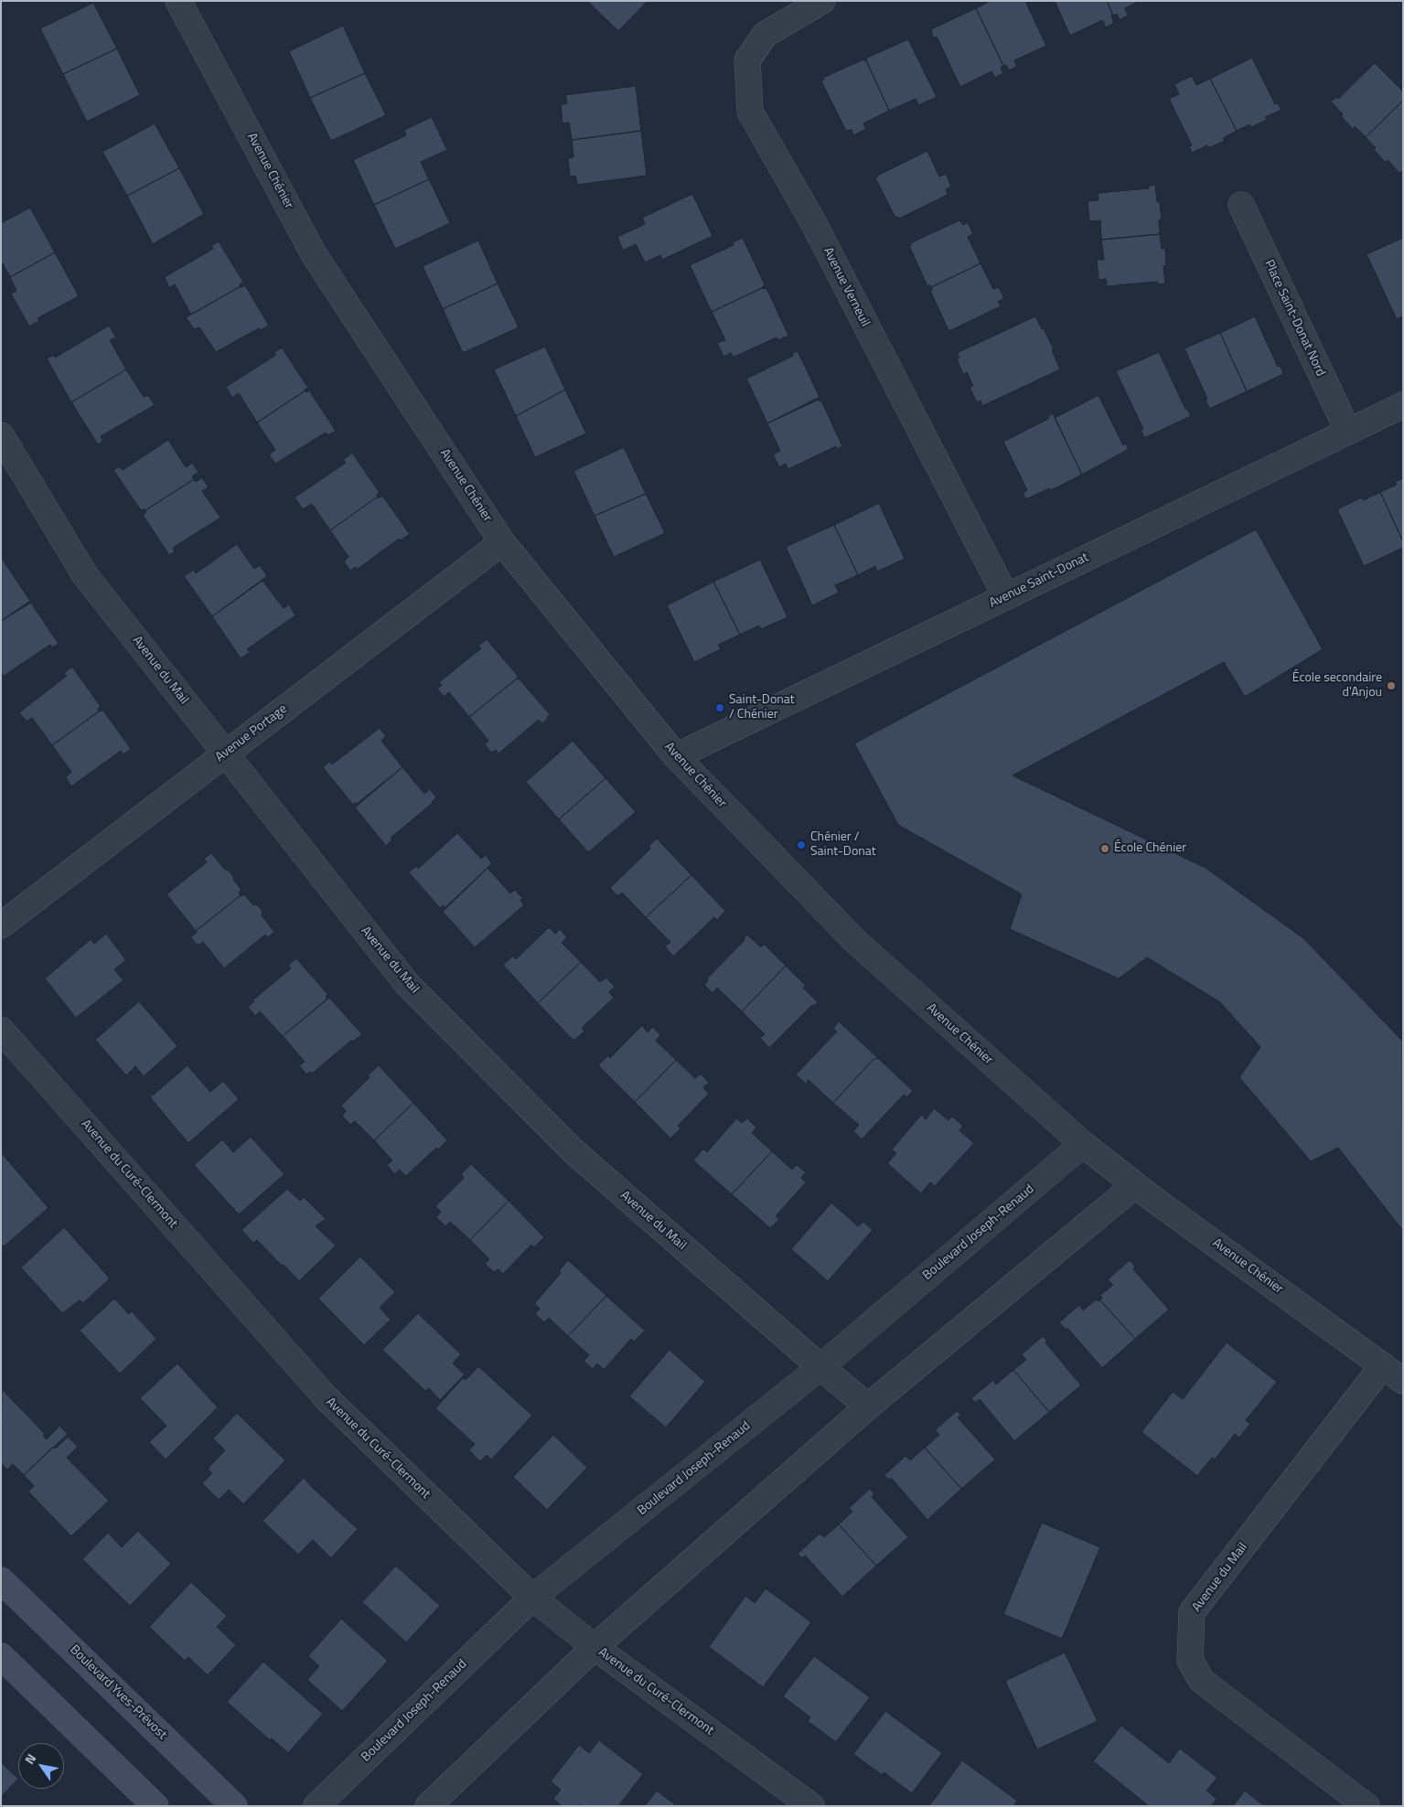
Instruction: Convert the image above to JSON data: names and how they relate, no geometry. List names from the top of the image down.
{
  "streets": {
    "street": [
      "Avenue Chénier",
      "Avenue Verneuil",
      "Place Saint-Donat Nord",
      "Avenue Saint-Donat",
      "Avenue du Mail",
      "Avenue Portage",
      "Avenue du Curé-Clermont",
      "Boulevard Joseph-Renaud",
      "Boulevard Yves-Prévost"
    ]
  },
  "crossings": [
    ["Avenue Chénier", "Avenue Saint-Donat"],
    ["Avenue Chénier", "Avenue du Mail"],
    ["Avenue Chénier", "Avenue Portage"],
    ["Avenue Chénier", "Boulevard Joseph-Renaud"],
    ["Avenue Verneuil", "Avenue Saint-Donat"],
    ["Place Saint-Donat Nord", "Avenue Saint-Donat"],
    ["Avenue du Mail", "Avenue Portage"],
    ["Avenue du Mail", "Boulevard Joseph-Renaud"],
    ["Avenue du Curé-Clermont", "Boulevard Joseph-Renaud"]
  ],
  "places": [
    "École secondaire d'Anjou",
    "Saint-Donat / Chénier",
    "Chénier / Saint-Donat",
    "École Chénier"
  ],
  "north": "top left"
}
